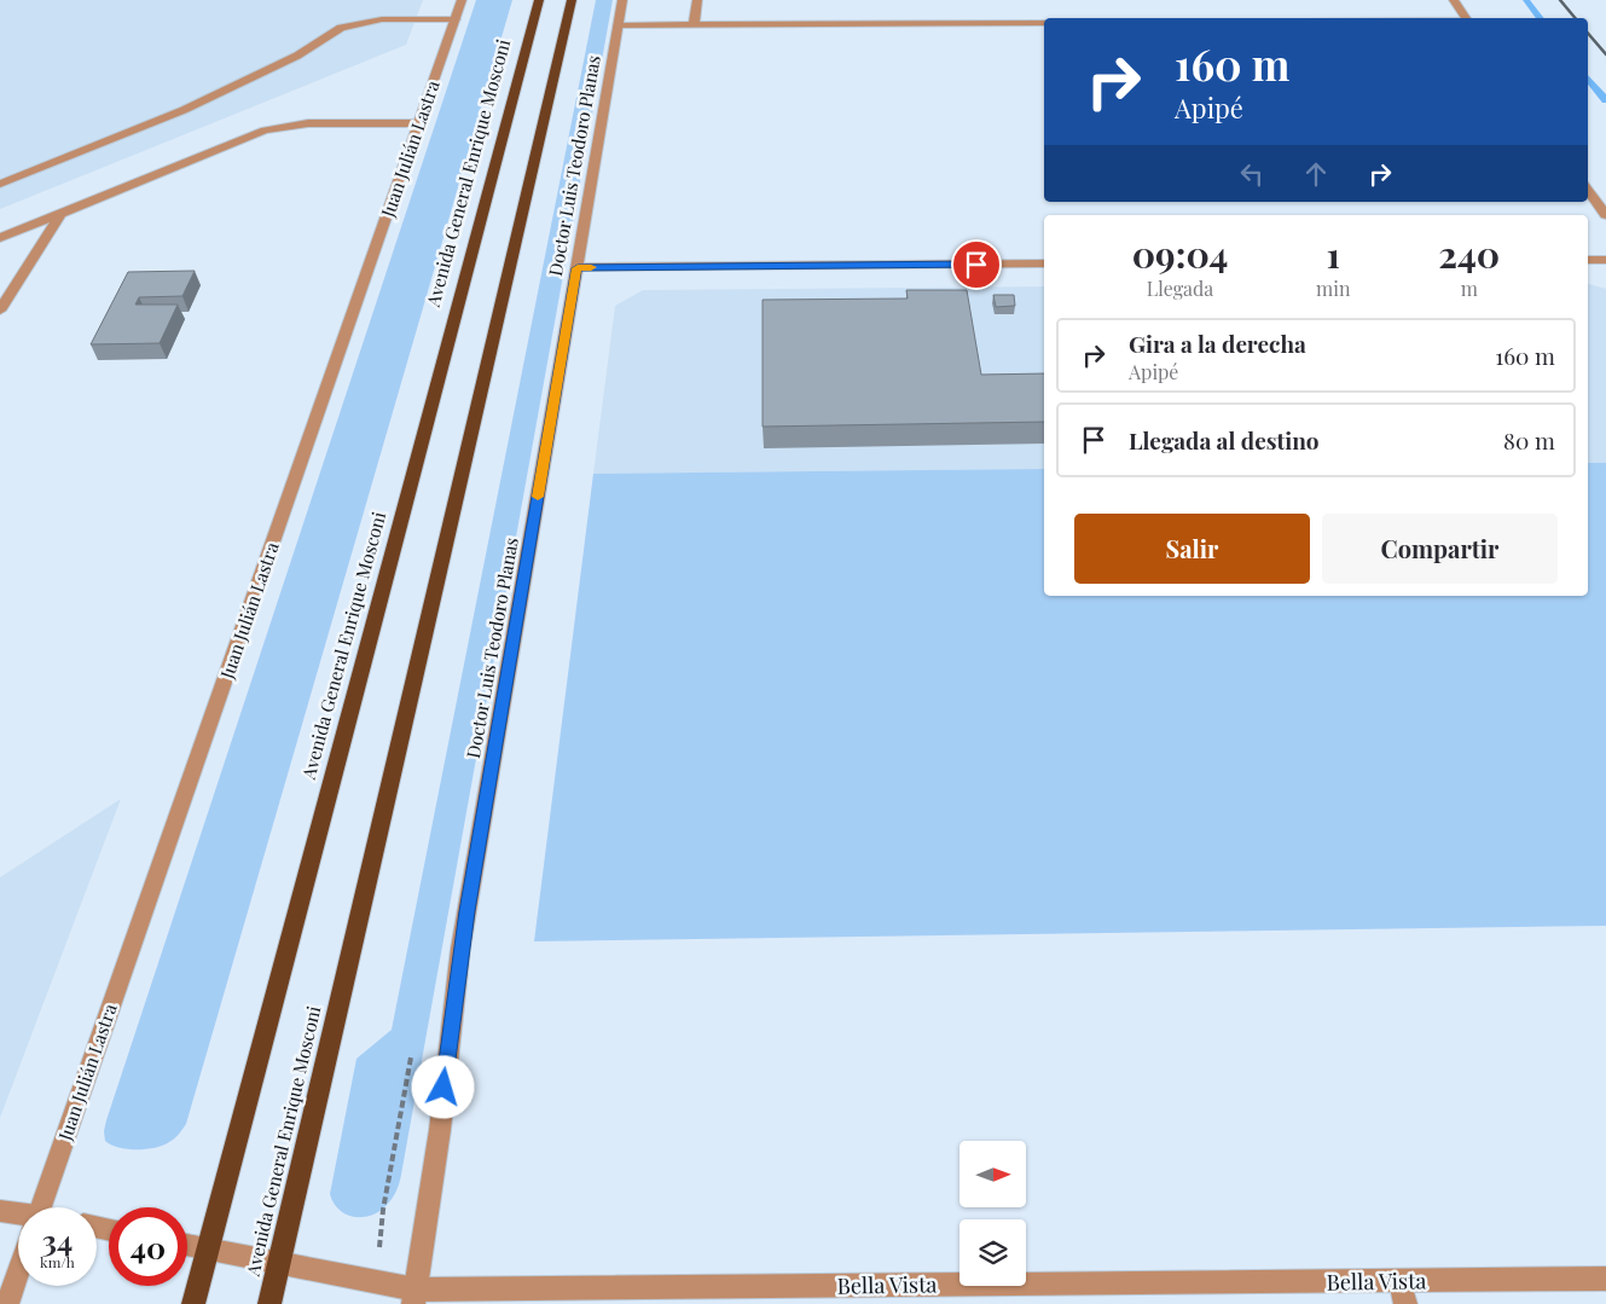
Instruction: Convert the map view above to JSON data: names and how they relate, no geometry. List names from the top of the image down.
{
  "streets": {
    "highway": ["Avenida General Enrique Mosconi"],
    "street": ["Juan Julián Lastra", "Doctor Luis Teodoro Planas", "Bella Vista"]
  },
  "crossings": [
    ["Doctor Luis Teodoro Planas", "Bella Vista"],
    ["Avenida General Enrique Mosconi", "Bella Vista"]
  ],
  "north": "right",
  "page": {
    "turn": ["160 m", "Apipé"],
    "eta": [
      "09:04",
      "Llegada",
      "1",
      "min",
      "240",
      "m"
    ],
    "list": [
      {
        "name": "Gira a la derecha",
        "note": "Apipé",
        "value": "160 m"
      },
      {
        "name": "Llegada al destino",
        "value": "80 m"
      }
    ],
    "buttons": ["Salir", "Compartir"],
    "speed": "34 km/h",
    "limit": "40"
  }
}
